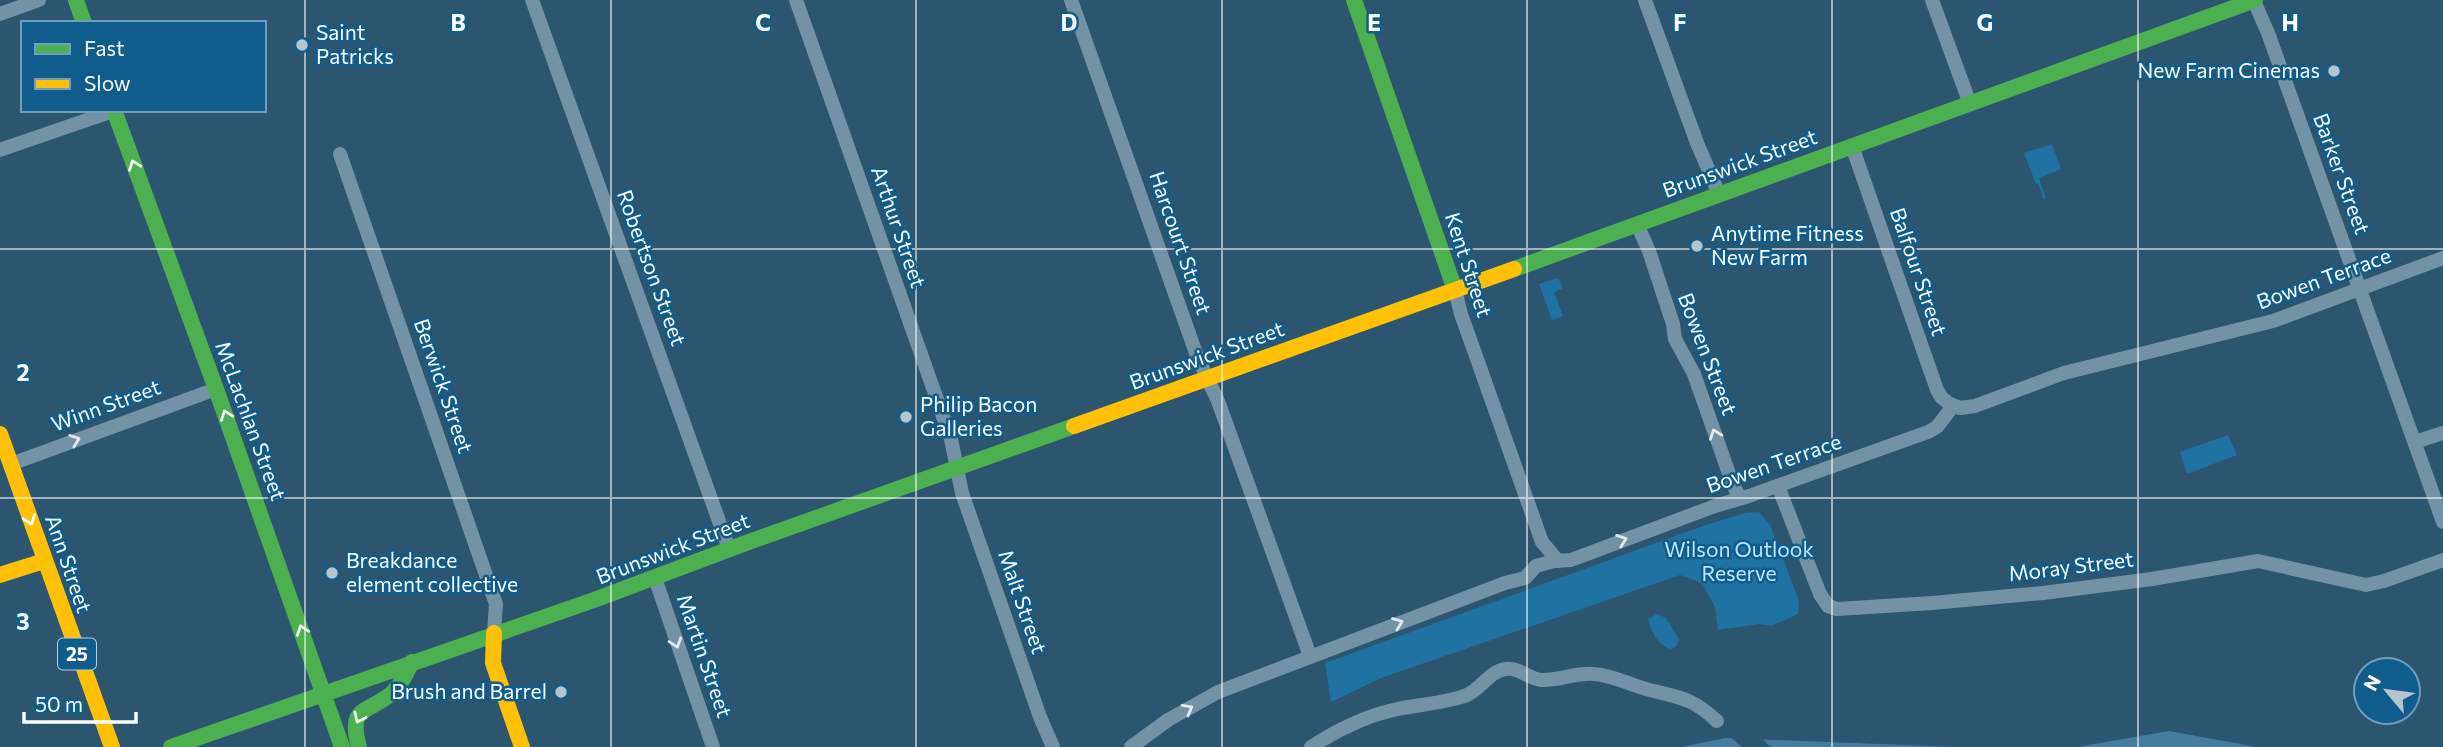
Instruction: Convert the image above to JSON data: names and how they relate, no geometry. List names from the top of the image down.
{
  "streets": {
    "main road": [
      "Brunswick Street",
      "Kent Street",
      "McLachlan Street",
      "Ann Street",
      "25"
    ],
    "street": [
      "Barker Street",
      "Arthur Street",
      "Harcourt Street",
      "Robertson Street",
      "Balfour Street",
      "Bowen Terrace",
      "Bowen Street",
      "Berwick Street",
      "Winn Street",
      "Moray Street",
      "Malt Street",
      "Martin Street"
    ]
  },
  "crossings": [
    ["Brunswick Street", "Barker Street"],
    ["Brunswick Street", "Arthur Street"],
    ["Brunswick Street", "Harcourt Street"],
    ["Brunswick Street", "Kent Street"],
    ["Brunswick Street", "Robertson Street"],
    ["Brunswick Street", "Balfour Street"],
    ["Brunswick Street", "Bowen Street"],
    ["Brunswick Street", "Berwick Street"],
    ["Brunswick Street", "McLachlan Street"],
    ["Brunswick Street", "Malt Street"],
    ["Brunswick Street", "Martin Street"],
    ["Barker Street", "Bowen Terrace"],
    ["Arthur Street", "Malt Street"],
    ["Harcourt Street", "Bowen Terrace"],
    ["Kent Street", "Bowen Terrace"],
    ["Balfour Street", "Bowen Terrace"],
    ["Bowen Terrace", "Bowen Street"],
    ["Bowen Terrace", "Moray Street"],
    ["Winn Street", "McLachlan Street"],
    ["Winn Street", "Ann Street"]
  ],
  "one_way": [
    "Bowen Terrace",
    "Bowen Street",
    "Winn Street",
    "McLachlan Street",
    "Martin Street"
  ],
  "parks": ["Wilson Outlook Reserve"],
  "places": [
    "Saint Patricks",
    "New Farm Cinemas",
    "Anytime Fitness New Farm",
    "Philip Bacon Galleries",
    "Breakdance element collective",
    "Brush and Barrel"
  ],
  "legend": ["Fast", "Slow"],
  "scale_bar": "50 m",
  "north": "top left",
  "grid": {
    "columns": [
      "B",
      "C",
      "D",
      "E",
      "F",
      "G",
      "H"
    ],
    "rows": ["2", "3"]
  }
}
